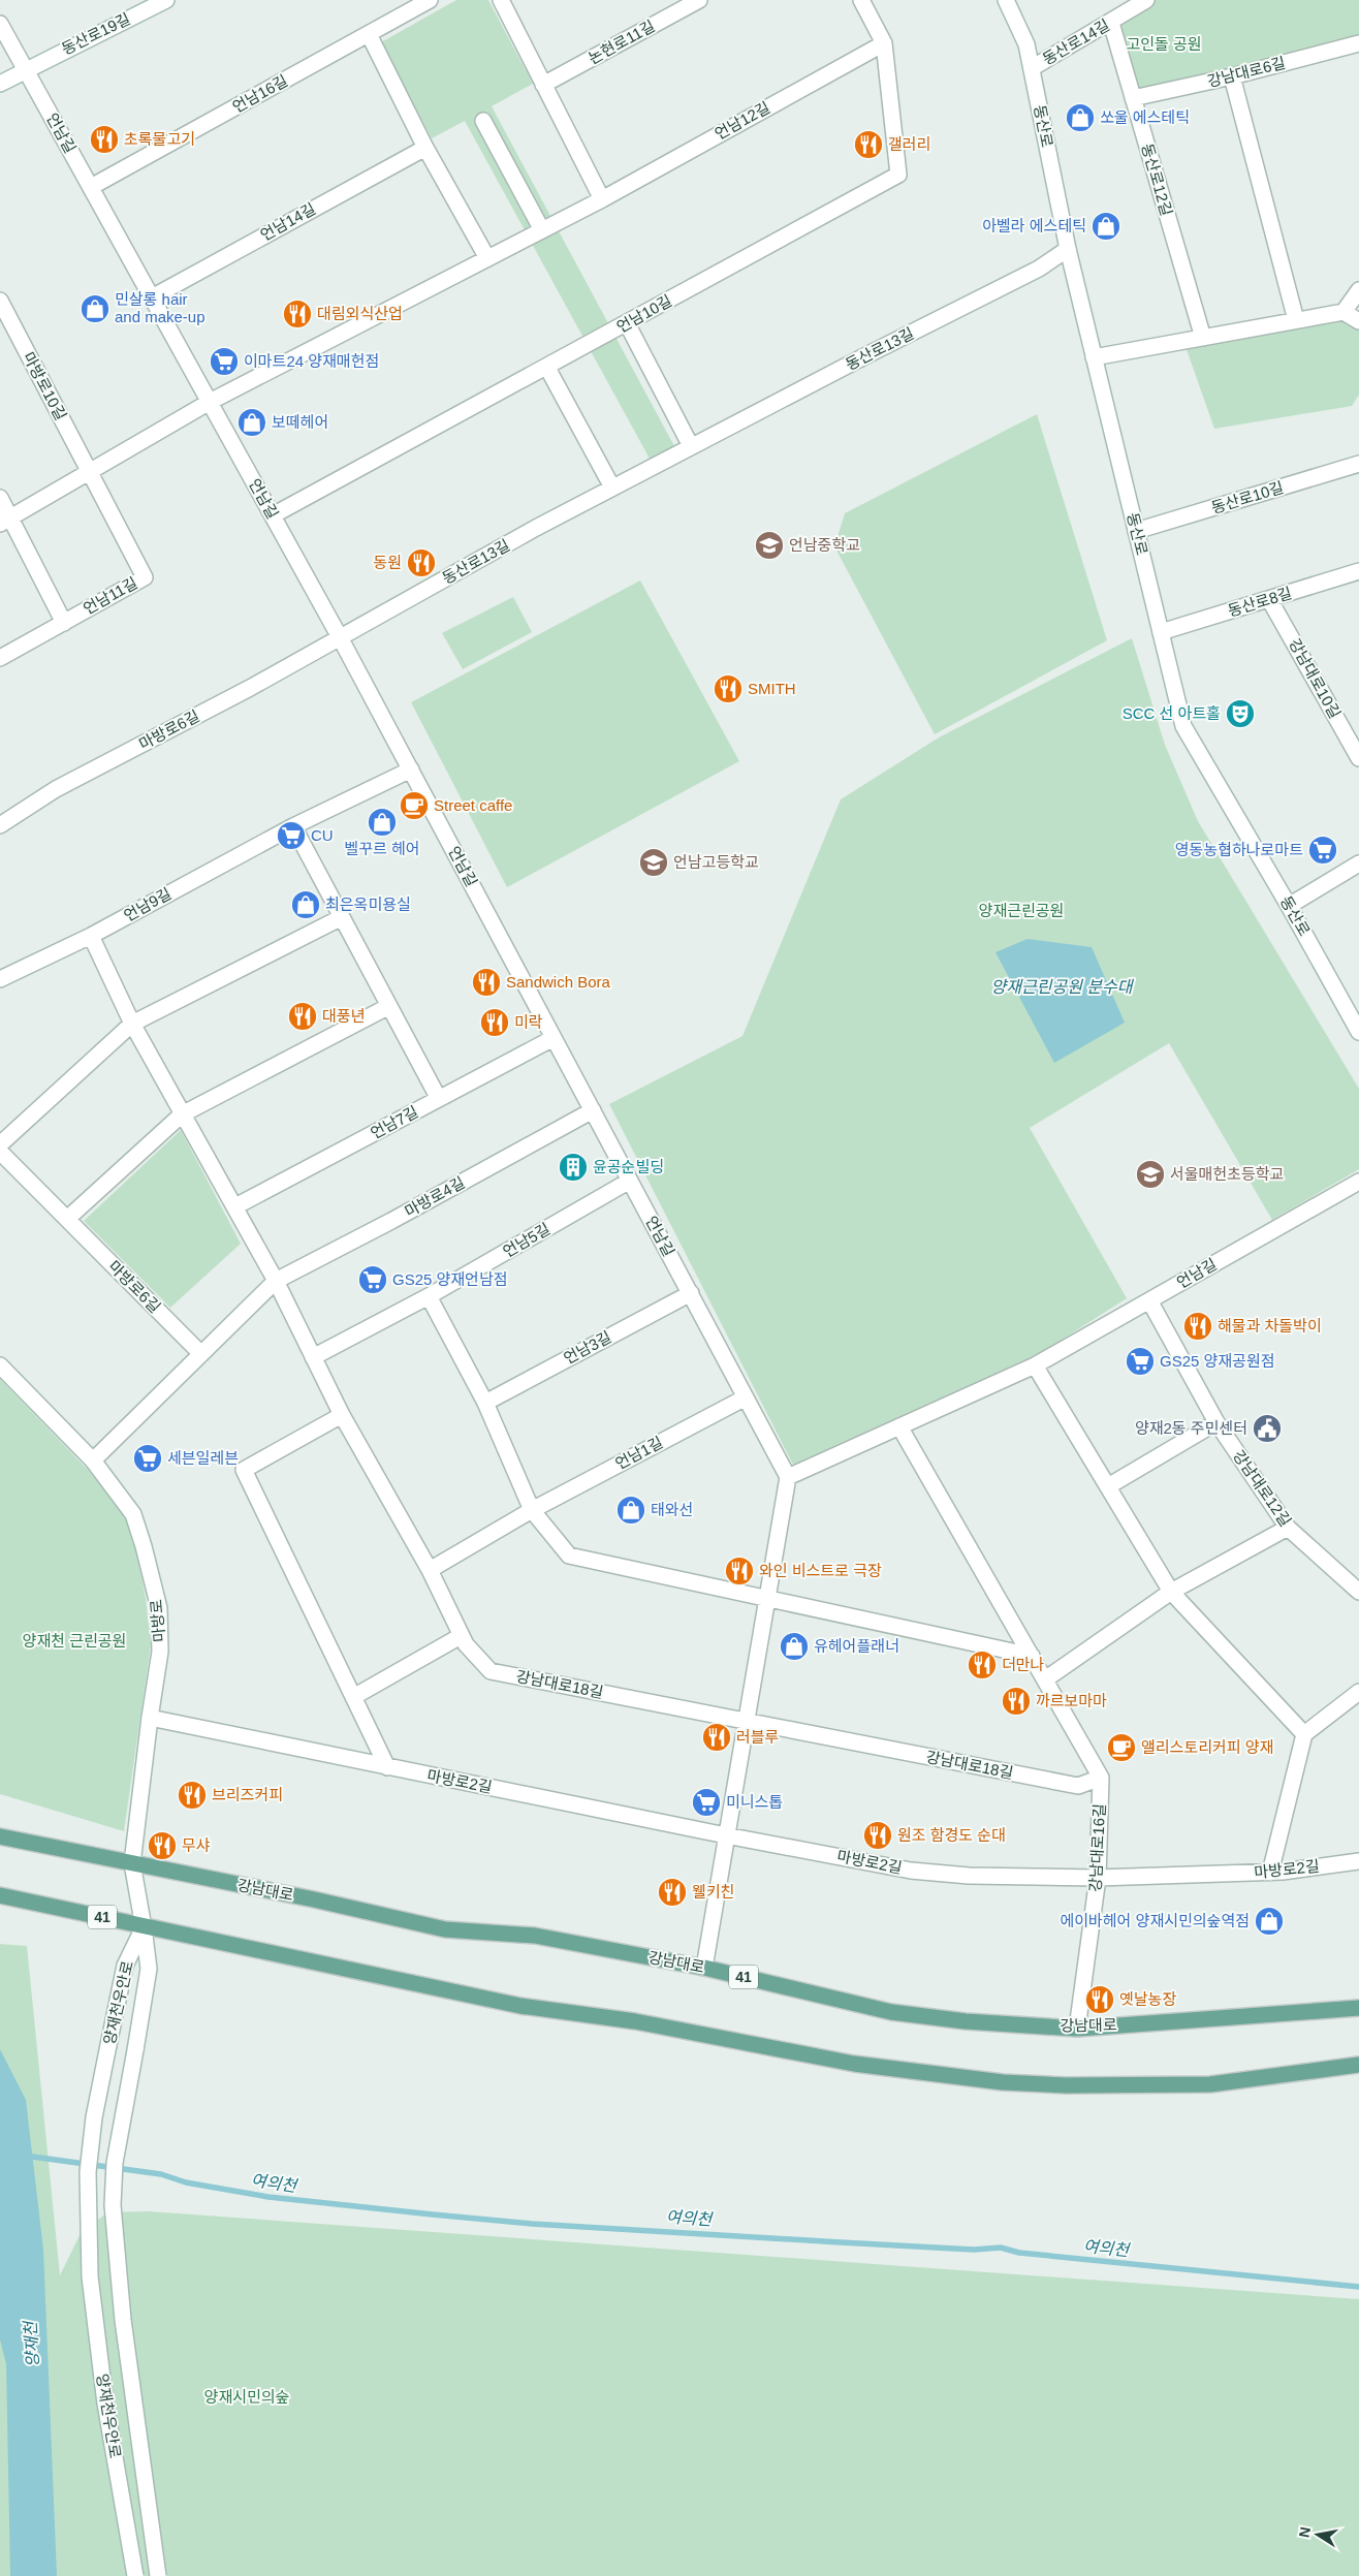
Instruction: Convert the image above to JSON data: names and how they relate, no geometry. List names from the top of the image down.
{
  "streets": {
    "main road": ["강남대로", "41"],
    "street": [
      "동산로19길",
      "논현로11길",
      "동산로14길",
      "강남대로6길",
      "언남16길",
      "언남12길",
      "동산로",
      "언남길",
      "동산로12길",
      "언남14길",
      "언남10길",
      "동산로13길",
      "마방로10길",
      "동산로10길",
      "언남11길",
      "동산로8길",
      "강남대로10길",
      "마방로6길",
      "언남9길",
      "언남7길",
      "마방로4길",
      "언남5길",
      "언남3길",
      "언남1길",
      "강남대로12길",
      "마방로",
      "강남대로18길",
      "마방로2길",
      "강남대로16길",
      "양재천우안로"
    ]
  },
  "crossings": [
    ["동산로19길", "언남길"],
    ["동산로14길", "동산로"],
    ["동산로14길", "동산로12길"],
    ["강남대로6길", "동산로12길"],
    ["언남16길", "언남길"],
    ["언남12길", "언남길"],
    ["언남12길", "언남10길"],
    ["동산로", "동산로13길"],
    ["동산로", "동산로10길"],
    ["동산로", "동산로8길"],
    ["언남길", "언남14길"],
    ["언남길", "언남10길"],
    ["언남길", "동산로13길"],
    ["언남길", "마방로6길"],
    ["언남길", "언남9길"],
    ["언남길", "언남7길"],
    ["언남길", "마방로4길"],
    ["언남길", "언남5길"],
    ["언남길", "언남3길"],
    ["언남길", "언남1길"],
    ["언남길", "강남대로12길"],
    ["동산로13길", "마방로6길"],
    ["마방로10길", "언남11길"],
    ["동산로8길", "강남대로10길"],
    ["마방로6길", "마방로4길"],
    ["마방로4길", "마방로"],
    ["언남1길", "강남대로18길"],
    ["마방로", "마방로2길"],
    ["마방로", "강남대로"],
    ["마방로", "41"],
    ["마방로", "양재천우안로"],
    ["강남대로18길", "강남대로16길"],
    ["마방로2길", "강남대로16길"],
    ["강남대로16길", "강남대로"],
    ["41", "양재천우안로"]
  ],
  "water": ["양재근린공원 분수대", "여의천", "양재천"],
  "parks": [
    "고인돌 공원",
    "양재근린공원",
    "양재천 근린공원",
    "양재시민의숲"
  ],
  "places": {
    "shop": [
      "쏘울 에스테틱",
      "아벨라 에스테틱",
      "민살롱 hair and make-up",
      "보떼헤어",
      "벨꾸르 헤어",
      "최은옥미용실",
      "태와선",
      "유헤어플래너",
      "에이바헤어 양재시민의숲역점"
    ],
    "restaurant": [
      "초록물고기",
      "갤러리",
      "대림외식산업",
      "동원",
      "SMITH",
      "Sandwich Bora",
      "대풍년",
      "미락",
      "해물과 차돌박이",
      "와인 비스트로 극장",
      "더만나",
      "까르보마마",
      "러블루",
      "브리즈커피",
      "원조 함경도 순대",
      "무샤",
      "웰키친",
      "옛날농장"
    ],
    "supermarket": [
      "이마트24 양재매헌점",
      "CU",
      "영동농협하나로마트",
      "GS25 양재언남점",
      "GS25 양재공원점",
      "세븐일레븐",
      "미니스톱"
    ],
    "school or university": ["언남중학교", "언남고등학교", "서울매헌초등학교"],
    "theatre": ["SCC 선 아트홀"],
    "cafe": ["Street caffe", "앨리스토리커피 양재"],
    "building": ["윤공순빌딩"],
    "public building": ["양재2동 주민센터"]
  },
  "north": "left"
}
